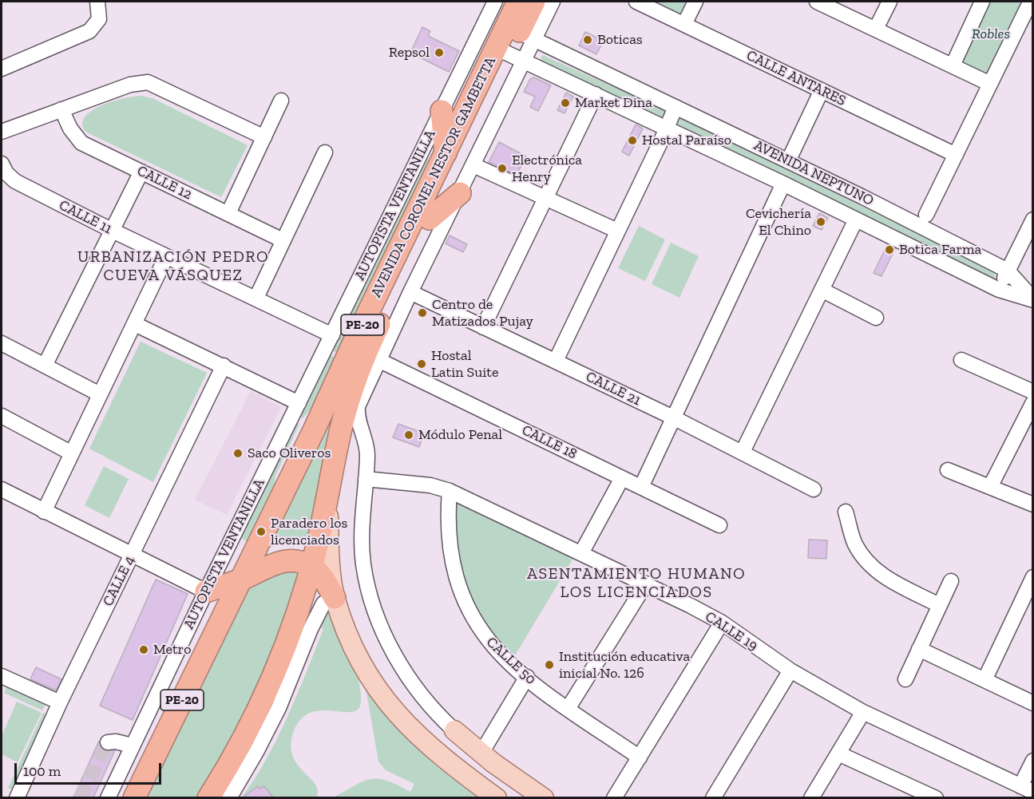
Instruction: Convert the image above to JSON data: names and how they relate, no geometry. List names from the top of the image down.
{
  "streets": {
    "highway": ["AVENIDA CORONEL NESTOR GAMBETTA", "PE-20"],
    "street": [
      "CALLE ANTARES",
      "AVENIDA NEPTUNO",
      "CALLE 12",
      "AUTOPISTA VENTANILLA",
      "CALLE 11",
      "CALLE 21",
      "CALLE 18",
      "CALLE 4",
      "CALLE 19",
      "CALLE 50"
    ]
  },
  "crossings": [
    ["AVENIDA NEPTUNO", "AVENIDA CORONEL NESTOR GAMBETTA"],
    ["AVENIDA NEPTUNO", "PE-20"],
    ["AVENIDA CORONEL NESTOR GAMBETTA", "PE-20"],
    ["AUTOPISTA VENTANILLA", "CALLE 11"],
    ["CALLE 19", "CALLE 50"]
  ],
  "districts": ["URBANIZACIÓN PEDRO CUEVA VÁSQUEZ", "ASENTAMIENTO HUMANO LOS LICENCIADOS"],
  "parks": ["Robles"],
  "places": [
    "Boticas",
    "Repsol",
    "Market Dina",
    "Hostal Paraíso",
    "Electrónica Henry",
    "Cevichería El Chino",
    "Botica Farma",
    "Centro de Matizados Pujay",
    "Hostal Latin Suite",
    "Módulo Penal",
    "Saco Oliveros",
    "Paradero los licenciados",
    "Metro",
    "Institución educativa inicial No. 126"
  ],
  "scale_bar": "100 m"
}
